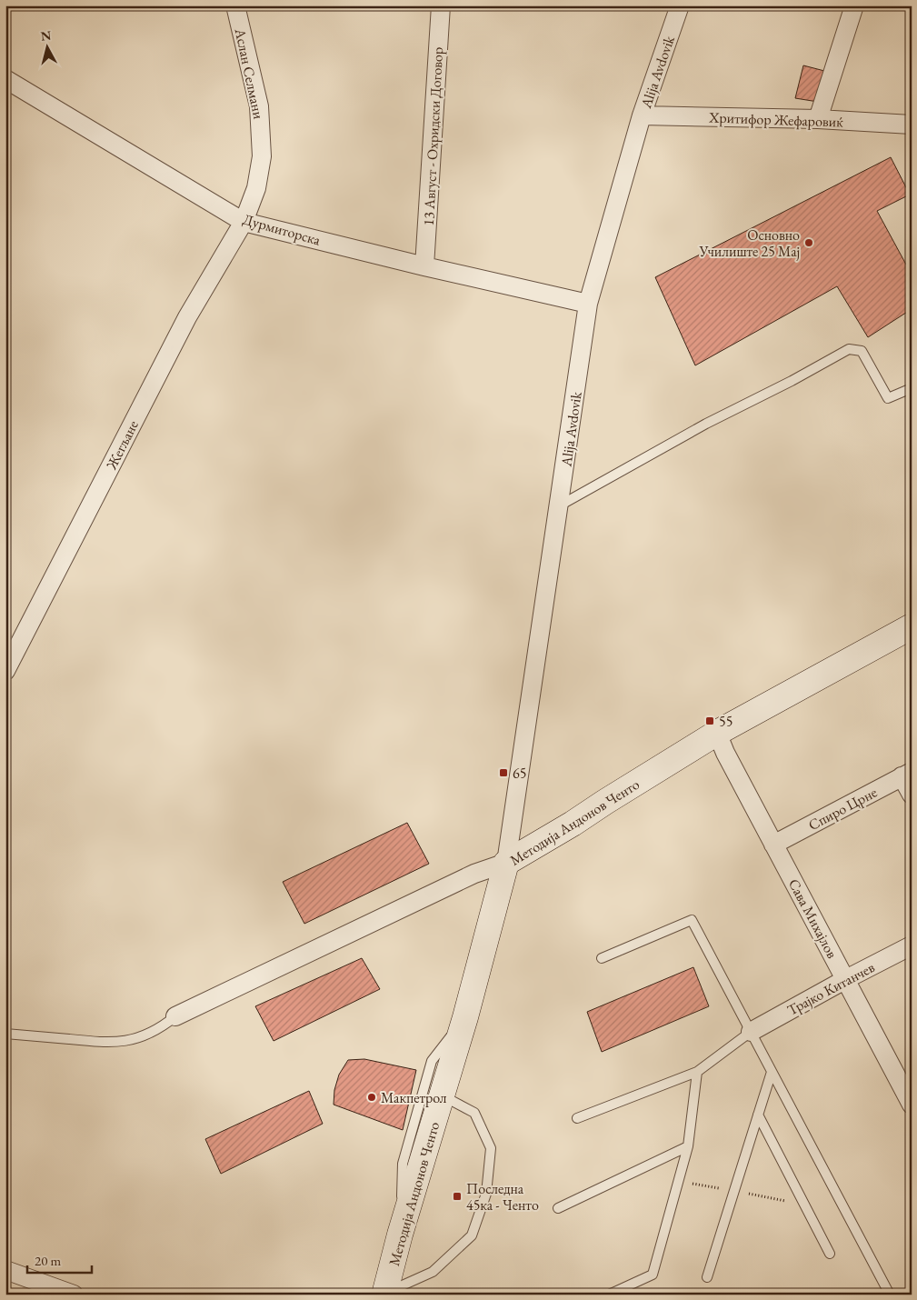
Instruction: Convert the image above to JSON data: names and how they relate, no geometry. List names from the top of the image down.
{
  "streets": {
    "main road": ["Методија Андонов Ченто"],
    "street": [
      "Alija Avdovik",
      "Аслан Селмани",
      "Хритифор Жефаровиќ",
      "13 Август - Охридски Договор",
      "Дурмиторска",
      "Жегљане",
      "Спиро Црне",
      "Сава Михајлов",
      "Трајко Китанчев"
    ]
  },
  "crossings": [
    ["Alija Avdovik", "Хритифор Жефаровиќ"],
    ["Alija Avdovik", "Дурмиторска"],
    ["Alija Avdovik", "Методија Андонов Ченто"],
    ["Аслан Селмани", "Дурмиторска"],
    ["Аслан Селмани", "Жегљане"],
    ["13 Август - Охридски Договор", "Дурмиторска"],
    ["Дурмиторска", "Жегљане"],
    ["Спиро Црне", "Сава Михајлов"],
    ["Методија Андонов Ченто", "Сава Михајлов"],
    ["Сава Михајлов", "Трајко Китанчев"]
  ],
  "places": {
    "other": ["Основно Училиште 25 Мај", "Макпетрол"],
    "transit": ["55", "65", "Последна 45ка - Ченто"]
  },
  "scale_bar": "20 m",
  "north": "top"
}
